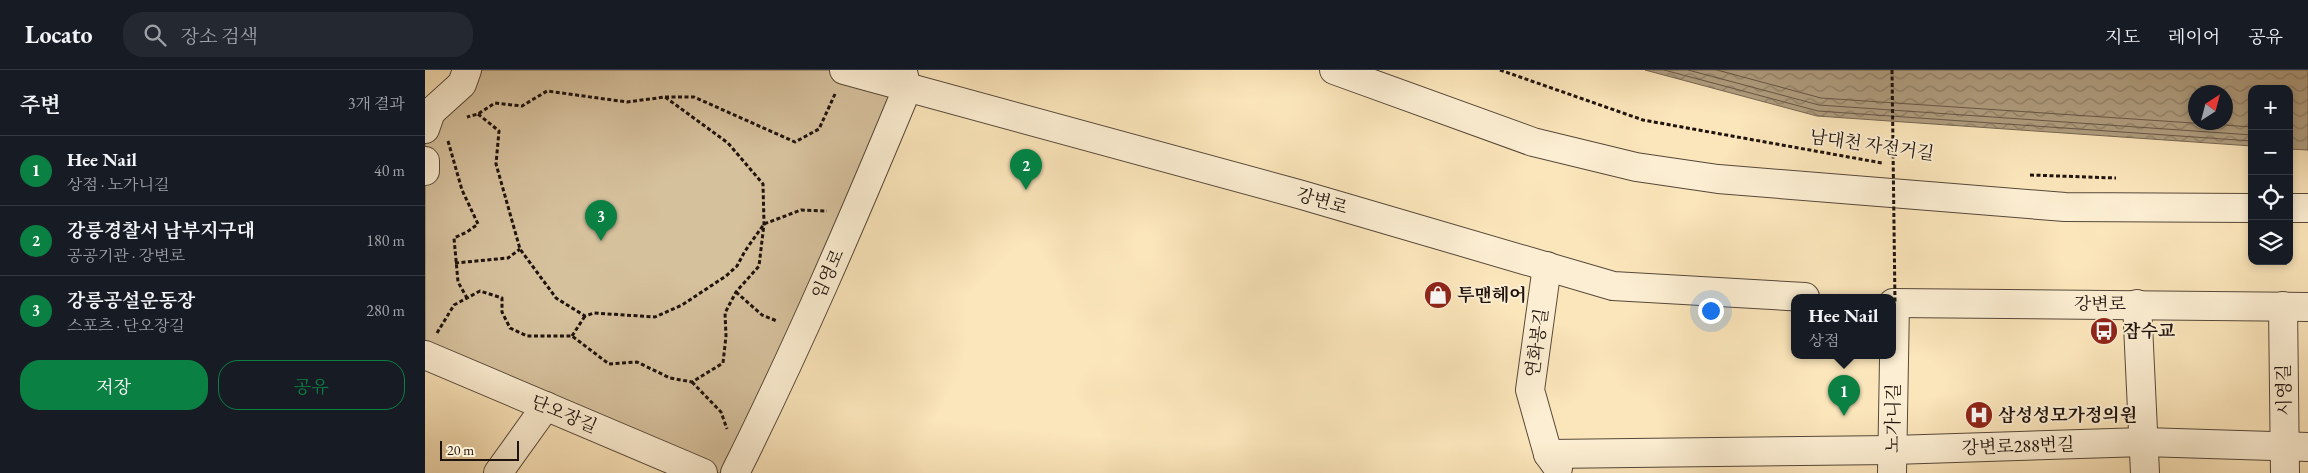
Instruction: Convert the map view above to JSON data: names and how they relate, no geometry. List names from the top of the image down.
{
  "streets": {
    "street": [
      "강변로",
      "임영로",
      "연화봉길",
      "시영길",
      "단오장길",
      "노가니길",
      "강변로288번길"
    ],
    "path": ["남대천 자전거길"]
  },
  "crossings": [
    ["강변로", "임영로"],
    ["강변로", "연화봉길"],
    ["강변로", "시영길"],
    ["연화봉길", "강변로288번길"],
    ["시영길", "강변로288번길"],
    ["노가니길", "강변로288번길"]
  ],
  "places": {
    "shop": ["투맨헤어"],
    "bus stop": ["잠수교"],
    "hospital": ["삼성성모가정의원"]
  },
  "scale_bar": "20 m",
  "north": "top right",
  "page": {
    "header": "Locato",
    "search": "장소 검색",
    "nav": ["지도", "레이어", "공유"],
    "heading": ["주변", "3개 결과"],
    "map_buttons": ["+", "−"],
    "list": [
      {
        "mark": "1",
        "name": "Hee Nail",
        "note": "상점 · 노가니길",
        "value": "40 m"
      },
      {
        "mark": "2",
        "name": "강릉경찰서 남부지구대",
        "note": "공공기관 · 강변로",
        "value": "180 m"
      },
      {
        "mark": "3",
        "name": "강릉공설운동장",
        "note": "스포츠 · 단오장길",
        "value": "280 m"
      }
    ],
    "pins": ["2", "3", "1"],
    "popup": ["Hee Nail", "상점"],
    "buttons": ["저장", "공유"],
    "scale": "20 m"
  }
}
